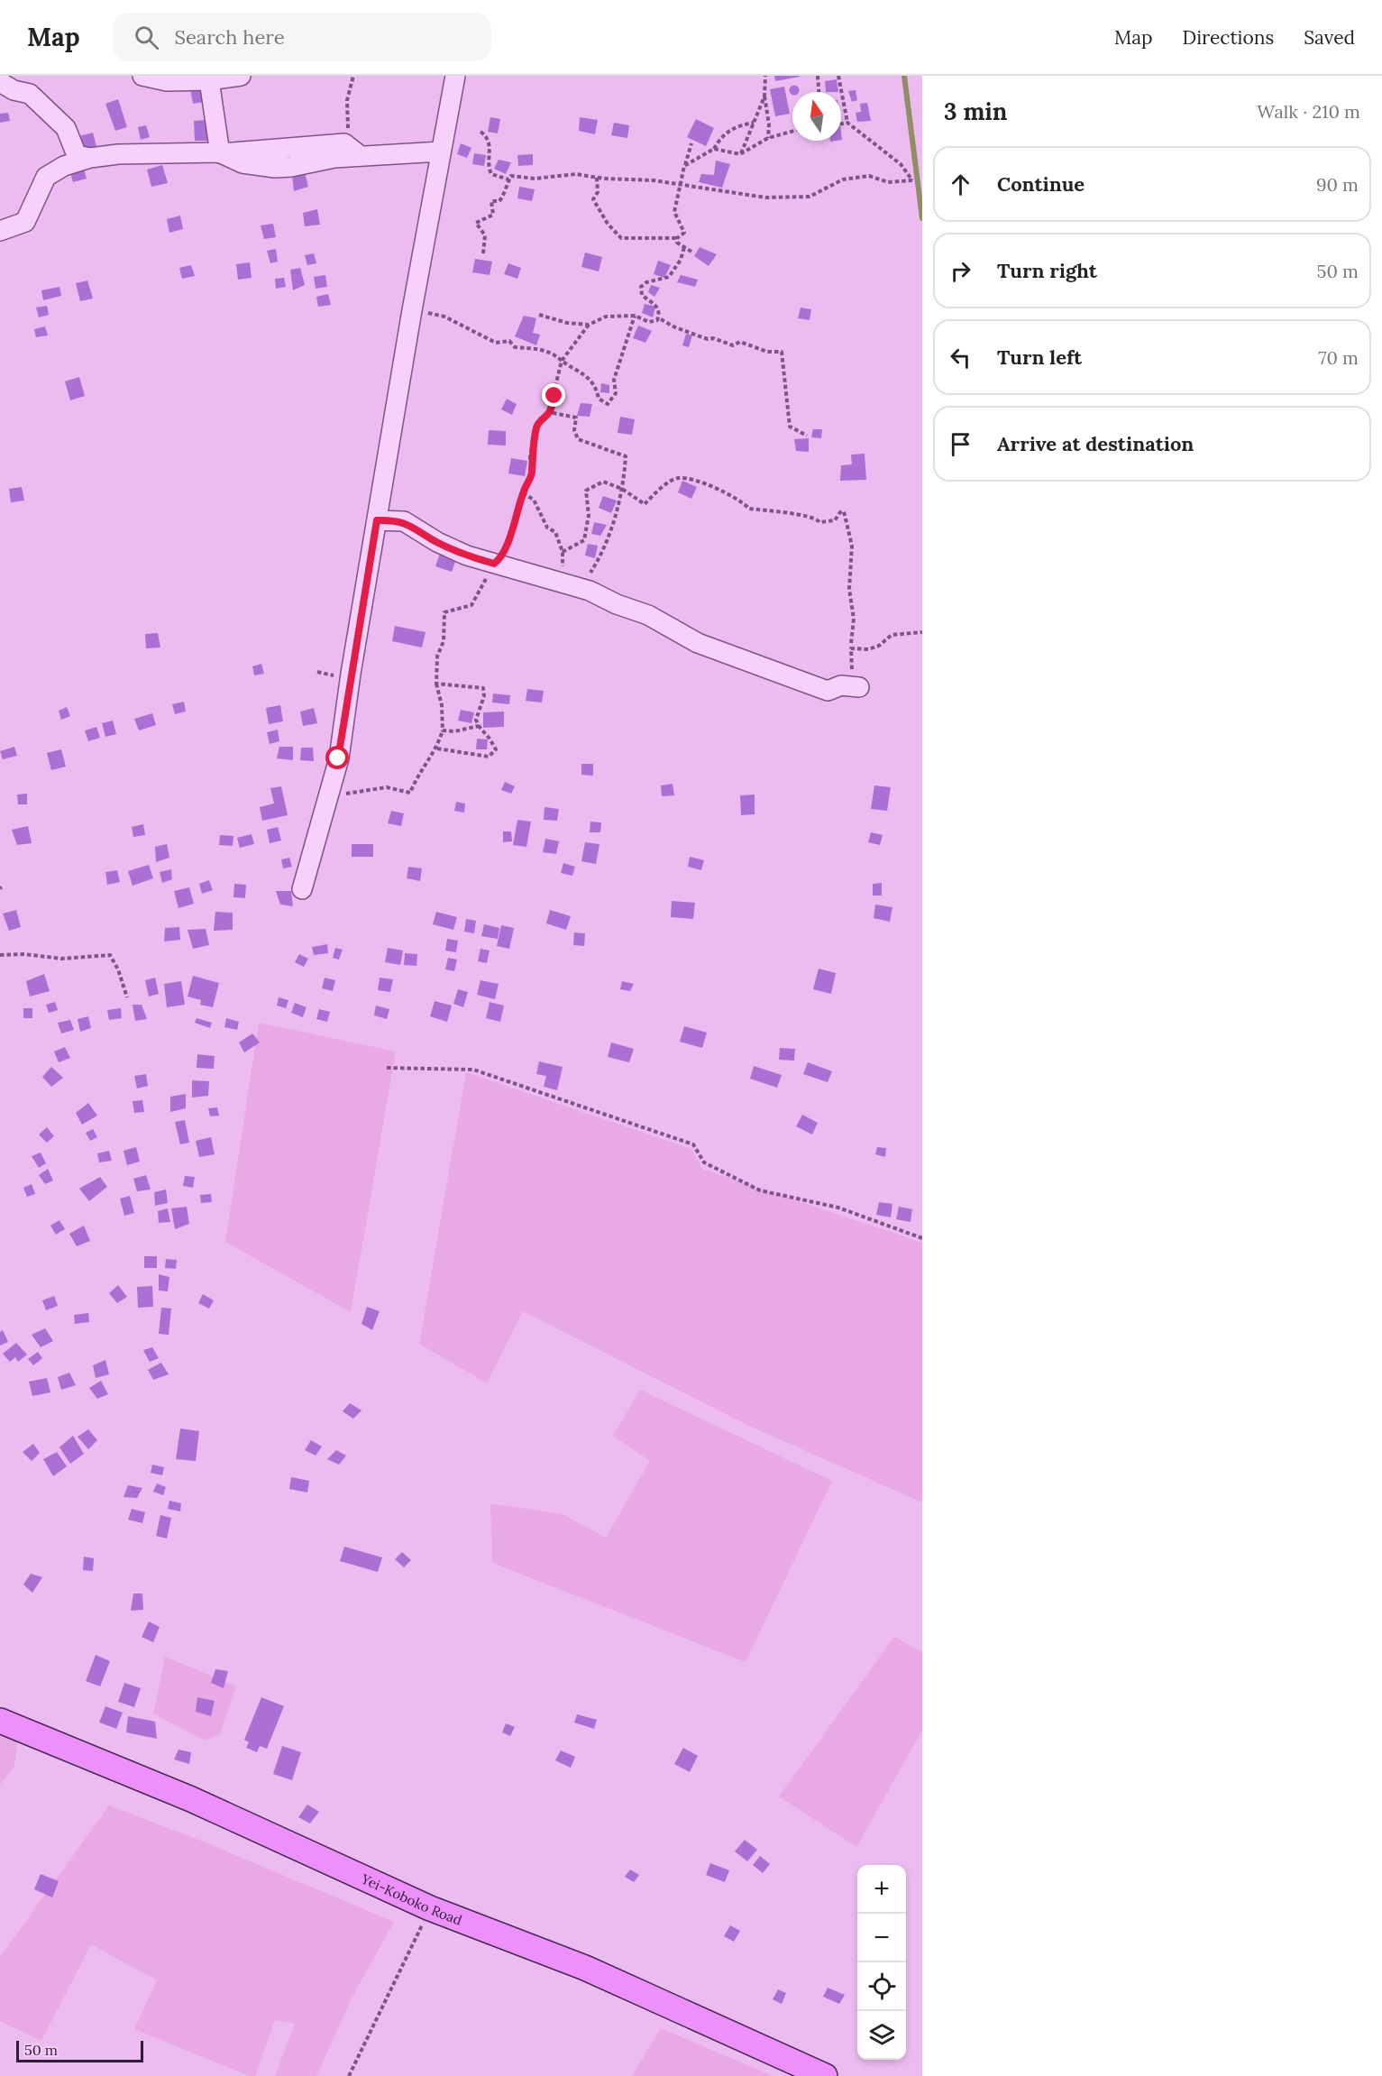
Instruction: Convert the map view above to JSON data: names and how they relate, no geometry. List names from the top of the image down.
{
  "streets": {
    "main road": ["Yei-Koboko Road"]
  },
  "scale_bar": "50 m",
  "north": "top",
  "page": {
    "header": "Map",
    "search": "Search here",
    "nav": ["Map", "Directions", "Saved"],
    "heading": ["3 min", "Walk · 210 m"],
    "list": [
      ["Continue", "90 m"],
      ["Turn right", "50 m"],
      ["Turn left", "70 m"],
      "Arrive at destination"
    ],
    "map_buttons": ["+", "−"],
    "scale": "50 m"
  }
}
